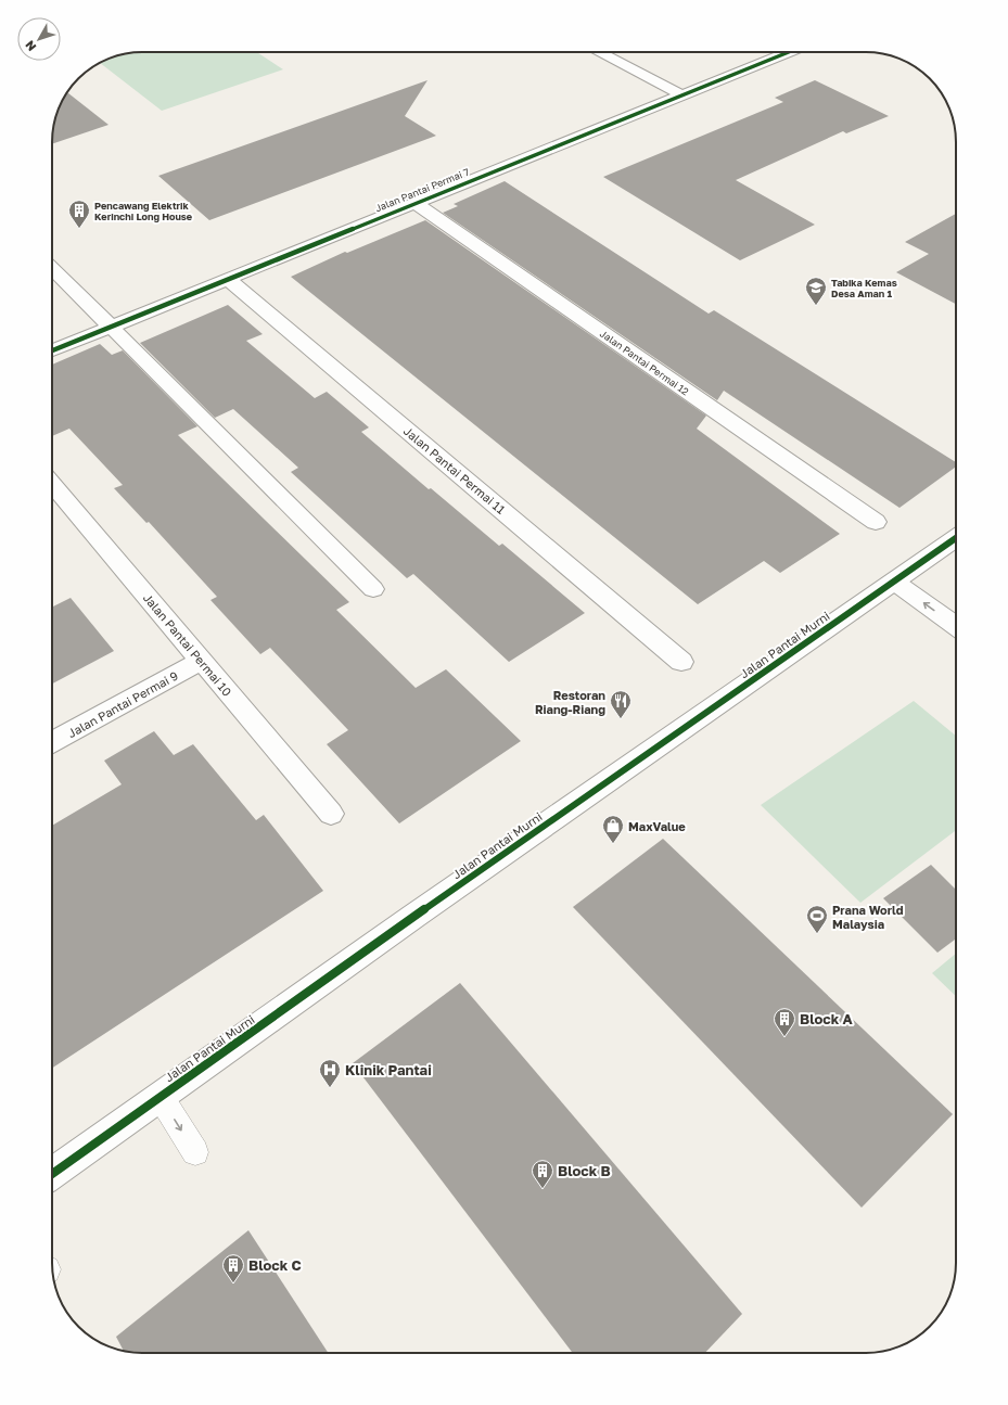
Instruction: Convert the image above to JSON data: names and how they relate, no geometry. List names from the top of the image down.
{
  "streets": {
    "street": [
      "Jalan Pantai Permai 7",
      "Jalan Pantai Permai 12",
      "Jalan Pantai Permai 11",
      "Jalan Pantai Permai 10",
      "Jalan Pantai Murni",
      "Jalan Pantai Permai 9"
    ]
  },
  "crossings": [
    ["Jalan Pantai Permai 7", "Jalan Pantai Permai 12"],
    ["Jalan Pantai Permai 7", "Jalan Pantai Permai 11"],
    ["Jalan Pantai Permai 10", "Jalan Pantai Permai 9"]
  ],
  "places": {
    "building": [
      "Pencawang Elektrik Kerinchi Long House",
      "Block A",
      "Block B",
      "Block C"
    ],
    "school or university": ["Tabika Kemas Desa Aman 1"],
    "restaurant": ["Restoran Riang-Riang"],
    "shop": ["MaxValue"],
    "sports": ["Prana World Malaysia"],
    "hospital": ["Klinik Pantai"]
  },
  "north": "bottom left"
}
